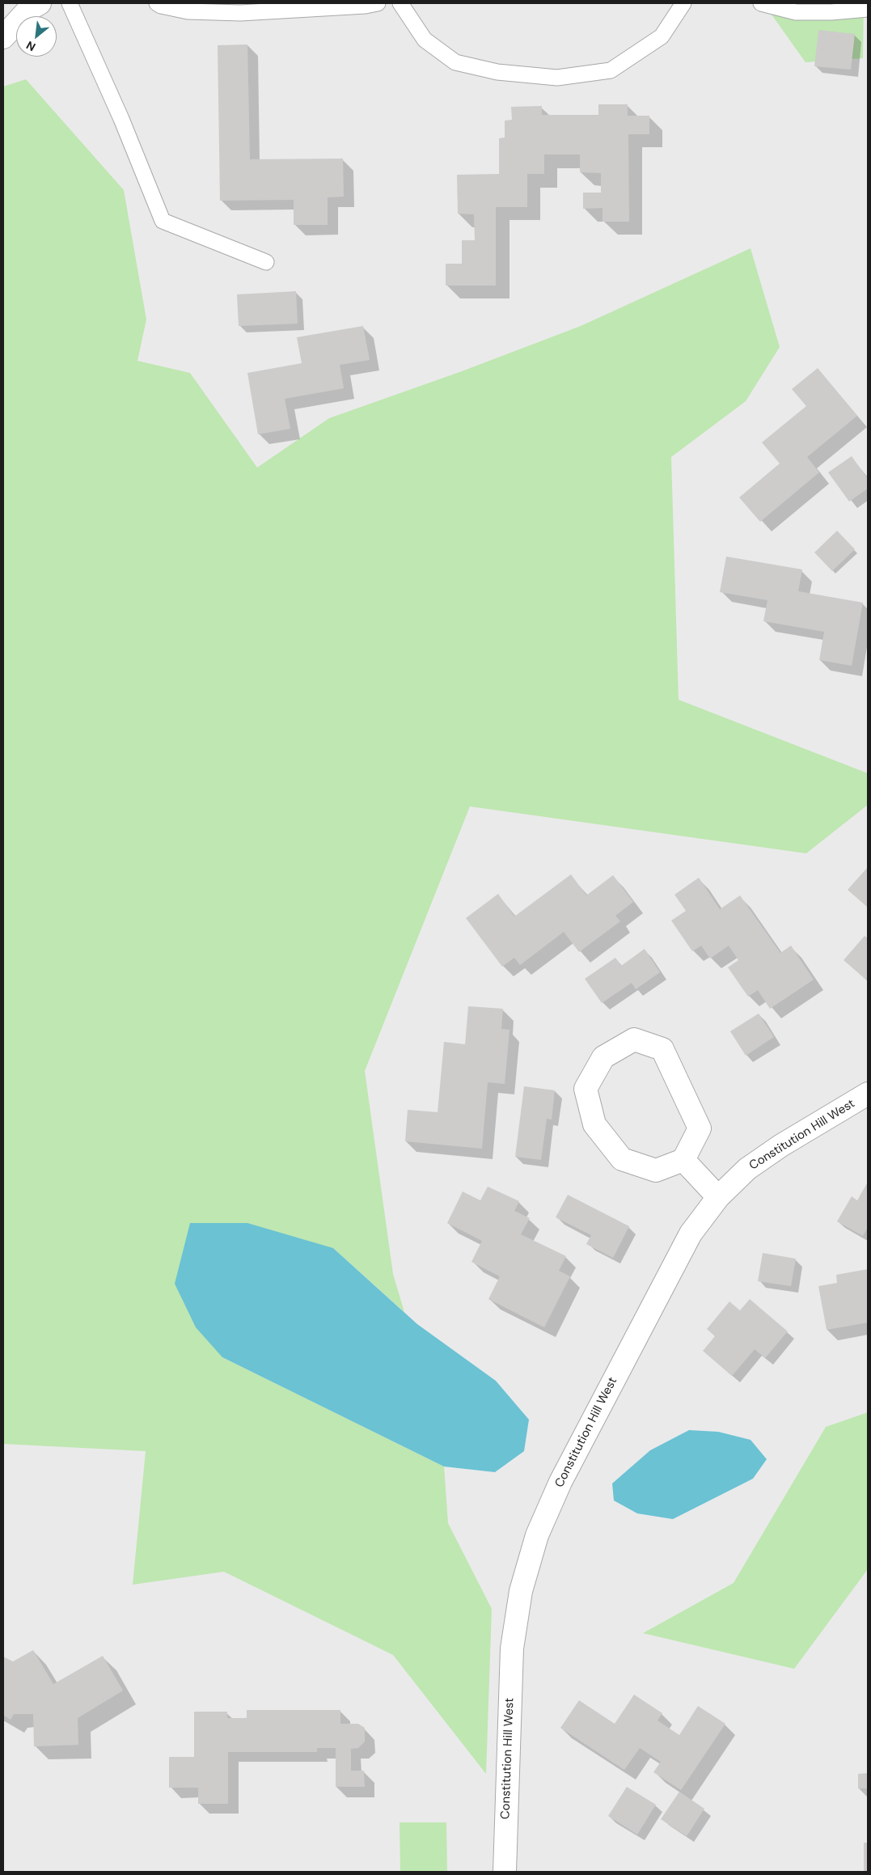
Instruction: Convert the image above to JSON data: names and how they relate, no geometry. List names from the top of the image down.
{
  "streets": {
    "street": ["Constitution Hill West"]
  },
  "north": "bottom left"
}
